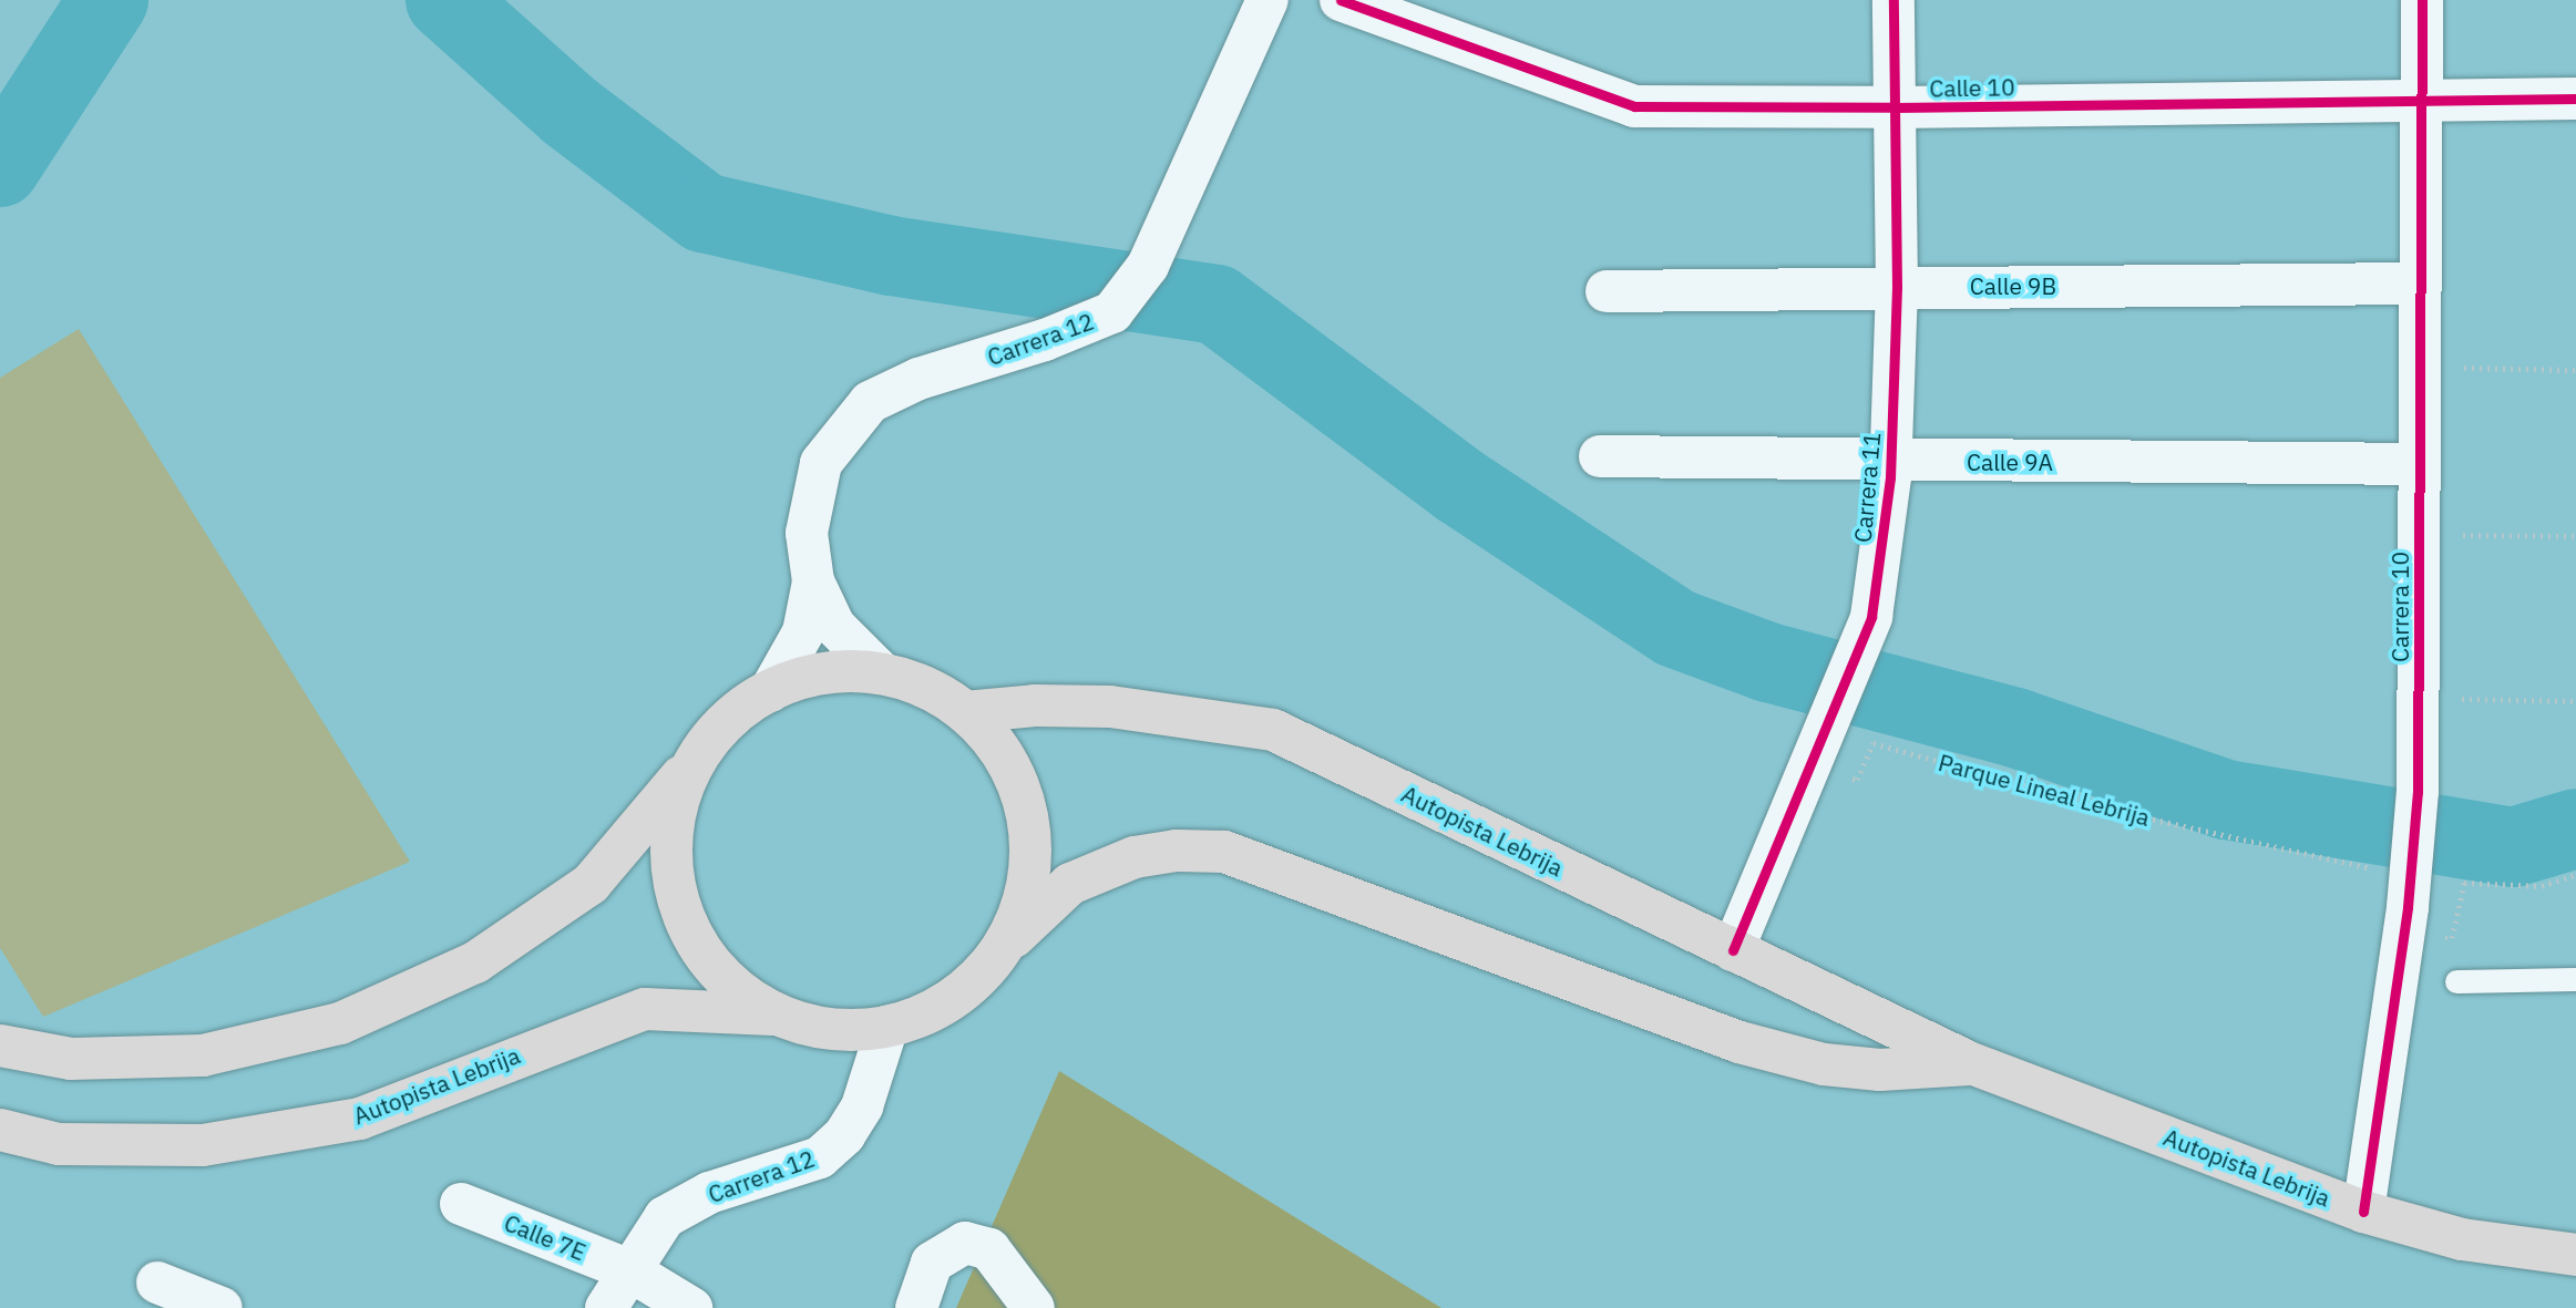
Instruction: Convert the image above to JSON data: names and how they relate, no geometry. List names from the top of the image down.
{
  "streets": {
    "highway": ["Autopista Lebrija"],
    "street": [
      "Calle 10",
      "Calle 9B",
      "Carrera 12",
      "Calle 9A",
      "Carrera 11",
      "Carrera 10",
      "Calle 7E"
    ],
    "path": ["Parque Lineal Lebrija"]
  },
  "crossings": [
    ["Calle 10", "Carrera 11"],
    ["Calle 10", "Carrera 10"],
    ["Calle 9B", "Carrera 11"],
    ["Calle 9B", "Carrera 10"],
    ["Carrera 12", "Calle 7E"],
    ["Calle 9A", "Carrera 11"],
    ["Calle 9A", "Carrera 10"],
    ["Carrera 11", "Parque Lineal Lebrija"],
    ["Carrera 11", "Autopista Lebrija"],
    ["Carrera 10", "Autopista Lebrija"]
  ]
}
